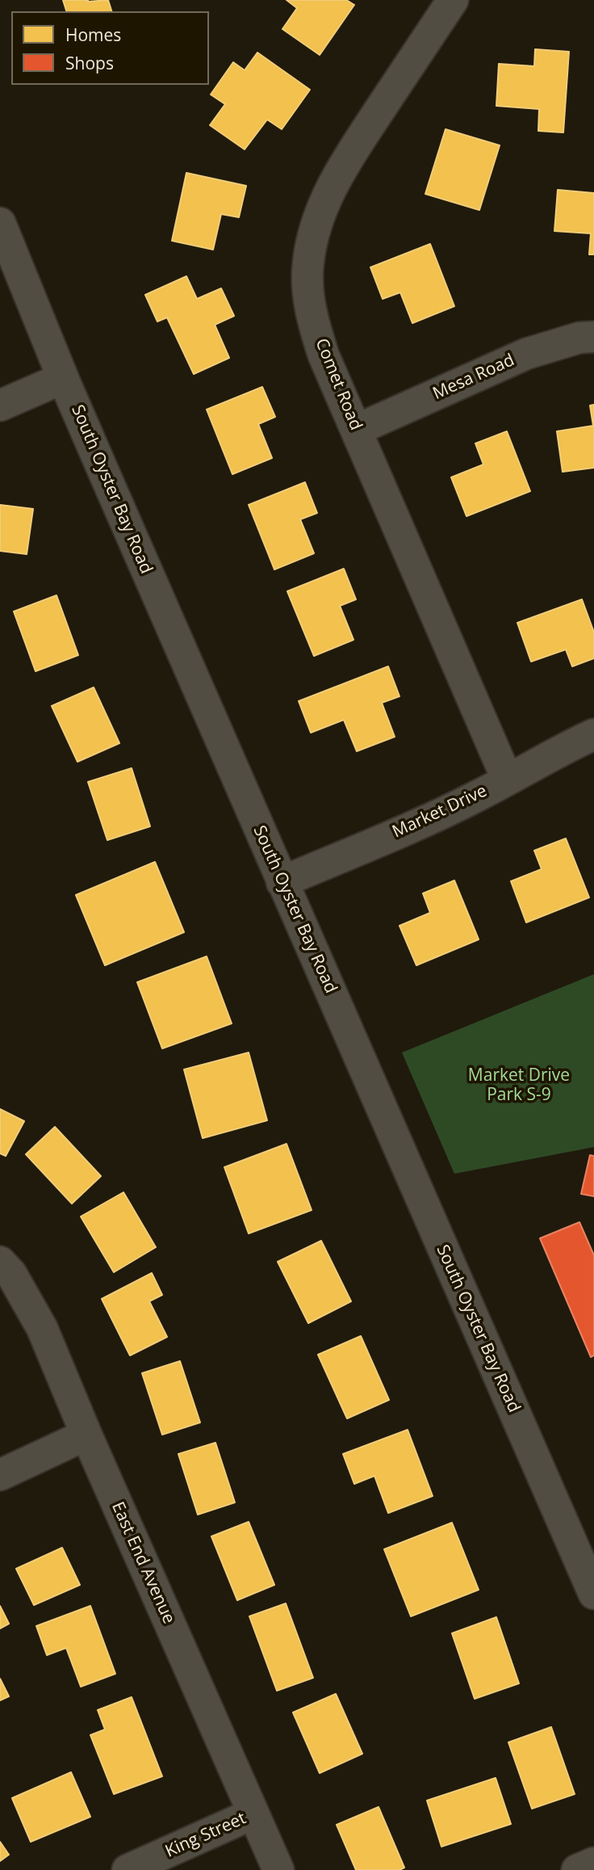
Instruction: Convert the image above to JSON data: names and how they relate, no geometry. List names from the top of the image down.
{
  "streets": {
    "street": [
      "Mesa Road",
      "Comet Road",
      "South Oyster Bay Road",
      "Market Drive",
      "East End Avenue",
      "King Street"
    ]
  },
  "crossings": [
    ["Mesa Road", "Comet Road"],
    ["Comet Road", "Market Drive"],
    ["South Oyster Bay Road", "Market Drive"],
    ["East End Avenue", "King Street"]
  ],
  "parks": ["Market Drive Park S-9"],
  "legend": ["Homes", "Shops"]
}
